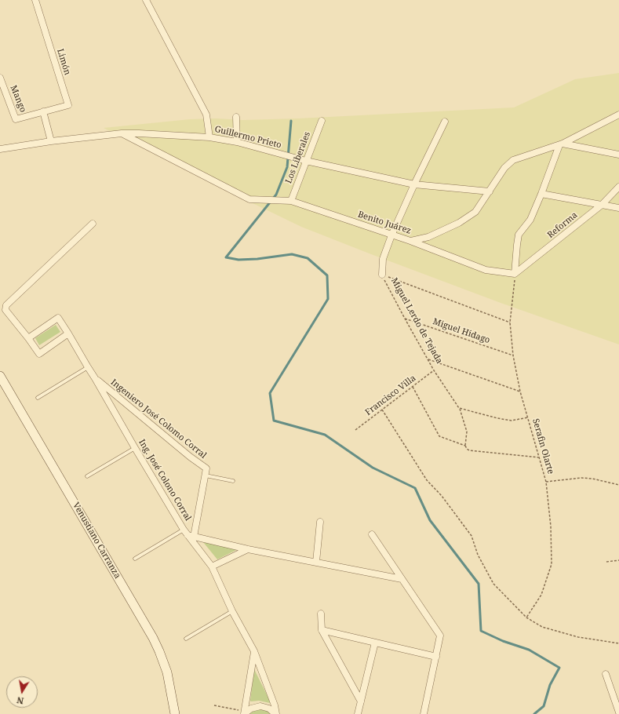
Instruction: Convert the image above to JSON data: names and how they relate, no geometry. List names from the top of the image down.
{
  "streets": {
    "main road": ["Venustiano Carranza"],
    "street": [
      "Limón",
      "Mango",
      "Guillermo Prieto",
      "Los Liberales",
      "Benito Juárez",
      "Reforma",
      "Miguel Lerdo de Tejada",
      "Ingeniero José Colomo Corral",
      "Ing. José Colono Corral"
    ],
    "path": ["Miguel Hidago", "Francisco Villa", "Serafin Olarte"]
  },
  "crossings": [
    ["Limón", "Mango"],
    ["Guillermo Prieto", "Los Liberales"],
    ["Guillermo Prieto", "Benito Juárez"],
    ["Guillermo Prieto", "Miguel Lerdo de Tejada"],
    ["Los Liberales", "Benito Juárez"],
    ["Benito Juárez", "Miguel Lerdo de Tejada"],
    ["Reforma", "Serafin Olarte"],
    ["Miguel Lerdo de Tejada", "Miguel Hidago"],
    ["Miguel Lerdo de Tejada", "Francisco Villa"],
    ["Miguel Hidago", "Serafin Olarte"],
    ["Ingeniero José Colomo Corral", "Ing. José Colono Corral"]
  ],
  "north": "bottom"
}
